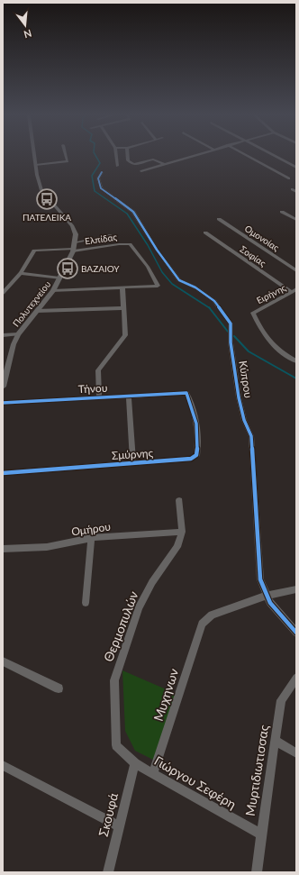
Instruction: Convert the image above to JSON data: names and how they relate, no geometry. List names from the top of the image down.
{
  "streets": {
    "street": [
      "Ομονοίας",
      "Ελπίδας",
      "Σοφίας",
      "Ειρήνης",
      "Πολυτεχνείου",
      "Κύπρου",
      "Τήνου",
      "Σμύρνης",
      "Ομήρου",
      "Θερμοπυλών",
      "Μυχηνων",
      "Μυρτιδιωτισσας",
      "Γιώργου Σεφέρη",
      "Σκουφά"
    ]
  },
  "crossings": [
    ["Ελπίδας", "Πολυτεχνείου"],
    ["Σοφίας", "Ειρήνης"],
    ["Κύπρου", "Μυχηνων"],
    ["Τήνου", "Σμύρνης"],
    ["Ομήρου", "Θερμοπυλών"],
    ["Θερμοπυλών", "Γιώργου Σεφέρη"],
    ["Θερμοπυλών", "Σκουφά"],
    ["Μυχηνων", "Γιώργου Σεφέρη"],
    ["Μυρτιδιωτισσας", "Γιώργου Σεφέρη"],
    ["Γιώργου Σεφέρη", "Σκουφά"]
  ],
  "places": {
    "bus stop": ["ΠΑΤΕΛΕΙΚΑ", "ΒΑΖΑΙΟΥ"]
  },
  "north": "bottom"
}
